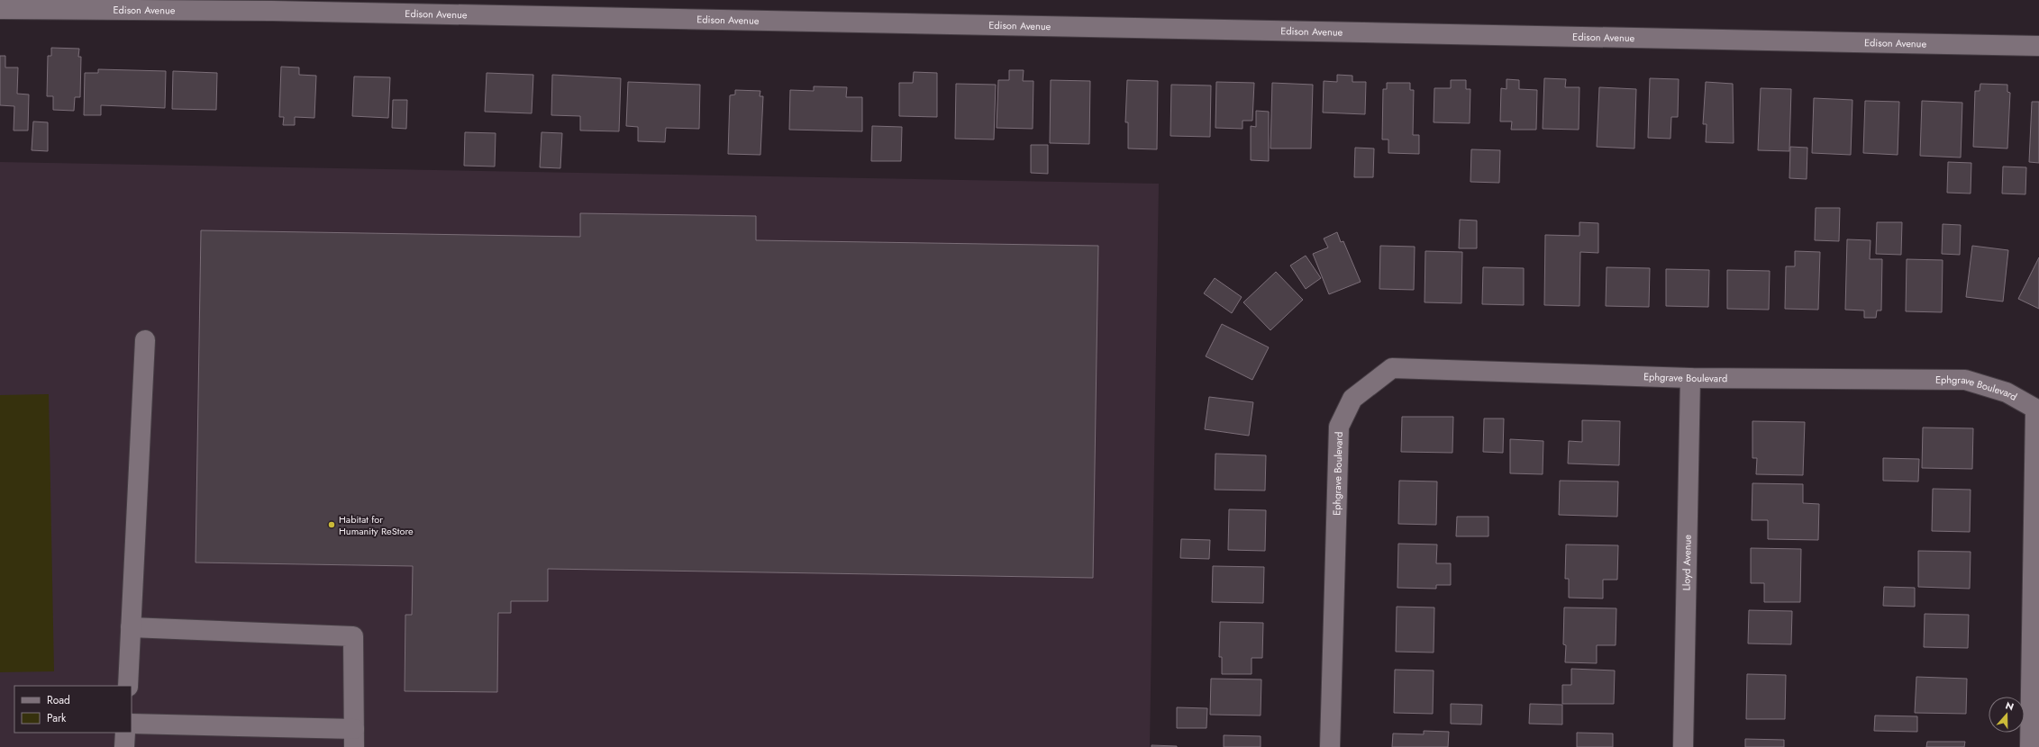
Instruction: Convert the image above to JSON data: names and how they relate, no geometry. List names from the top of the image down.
{
  "streets": {
    "street": ["Edison Avenue", "Ephgrave Boulevard", "Lloyd Avenue"]
  },
  "crossings": [
    ["Ephgrave Boulevard", "Lloyd Avenue"]
  ],
  "places": ["Habitat for Humanity ReStore"],
  "legend": ["Road", "Park"],
  "north": "top"
}
